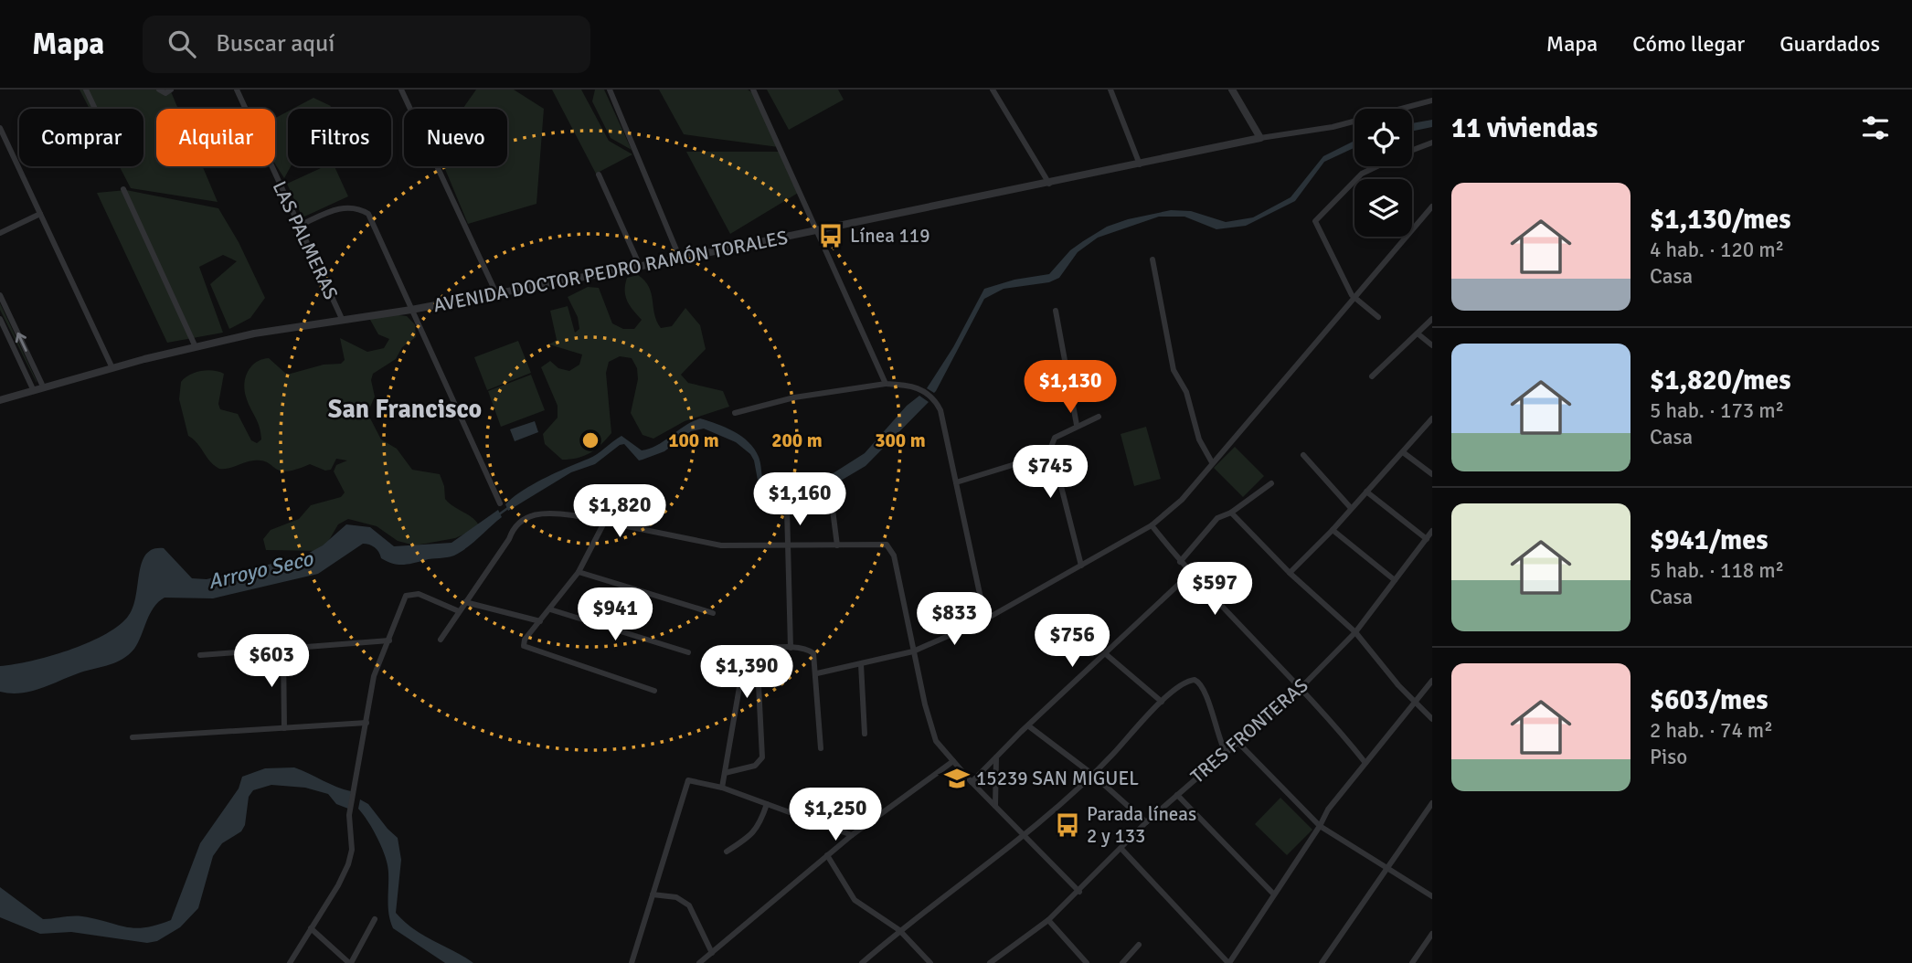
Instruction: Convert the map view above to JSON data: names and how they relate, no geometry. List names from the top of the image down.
{
  "streets": {
    "street": ["LAS PALMERAS", "AVENIDA DOCTOR PEDRO RAMÓN TORALES", "TRES FRONTERAS"]
  },
  "crossings": [
    ["LAS PALMERAS", "AVENIDA DOCTOR PEDRO RAMÓN TORALES"]
  ],
  "districts": ["San Francisco"],
  "water": ["Arroyo Seco"],
  "places": {
    "bus stop": ["Línea 119", "Parada líneas 2 y 133"],
    "school or university": ["15239 SAN MIGUEL"]
  },
  "page": {
    "header": "Mapa",
    "search": "Buscar aquí",
    "nav": ["Mapa", "Cómo llegar", "Guardados"],
    "heading": "11 viviendas",
    "chip": [
      "Comprar",
      "Alquilar",
      "Filtros",
      "Nuevo"
    ],
    "list": [
      {
        "name": "$1,130/mes",
        "note": "4 hab. · 120 m² · Casa"
      },
      {
        "name": "$1,820/mes",
        "note": "5 hab. · 173 m² · Casa"
      },
      {
        "name": "$941/mes",
        "note": "5 hab. · 118 m² · Casa"
      },
      {
        "name": "$603/mes",
        "note": "2 hab. · 74 m² · Piso"
      }
    ],
    "price": [
      "$1,130",
      "$745",
      "$1,160",
      "$1,820",
      "$597",
      "$941",
      "$833",
      "$756",
      "$603",
      "$1,390",
      "$1,250"
    ]
  },
  "rings": ["100 m", "200 m", "300 m"]
}
